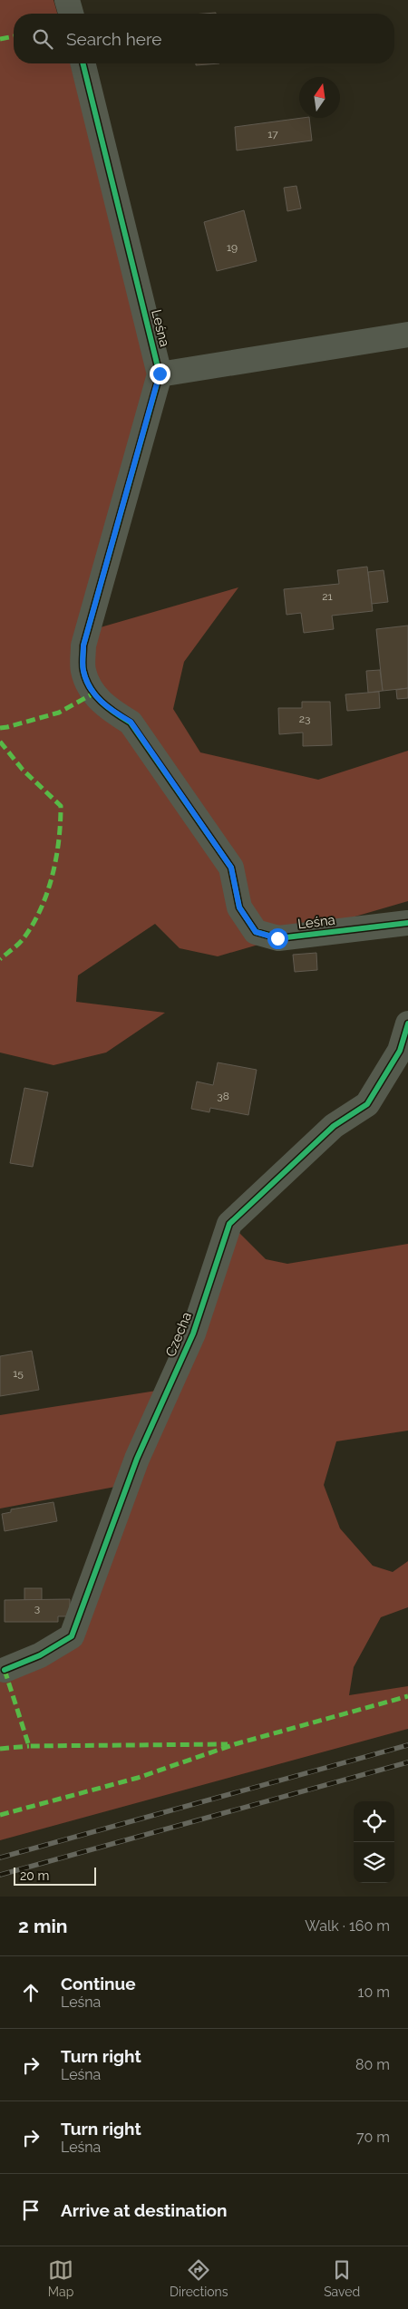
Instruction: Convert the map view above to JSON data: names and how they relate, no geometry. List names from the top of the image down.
{
  "streets": {
    "street": ["Leśna", "Czecha"]
  },
  "house_numbers": [
    "17",
    "19",
    "21",
    "23",
    "38",
    "15",
    "3"
  ],
  "scale_bar": "20 m",
  "north": "top",
  "page": {
    "search": "Search here",
    "scale": "20 m",
    "heading": ["2 min", "Walk · 160 m"],
    "list": [
      ["Continue", "Leśna", "10 m"],
      ["Turn right", "Leśna", "80 m"],
      ["Turn right", "Leśna", "70 m"],
      "Arrive at destination"
    ],
    "nav": ["Map", "Directions", "Saved"]
  }
}
